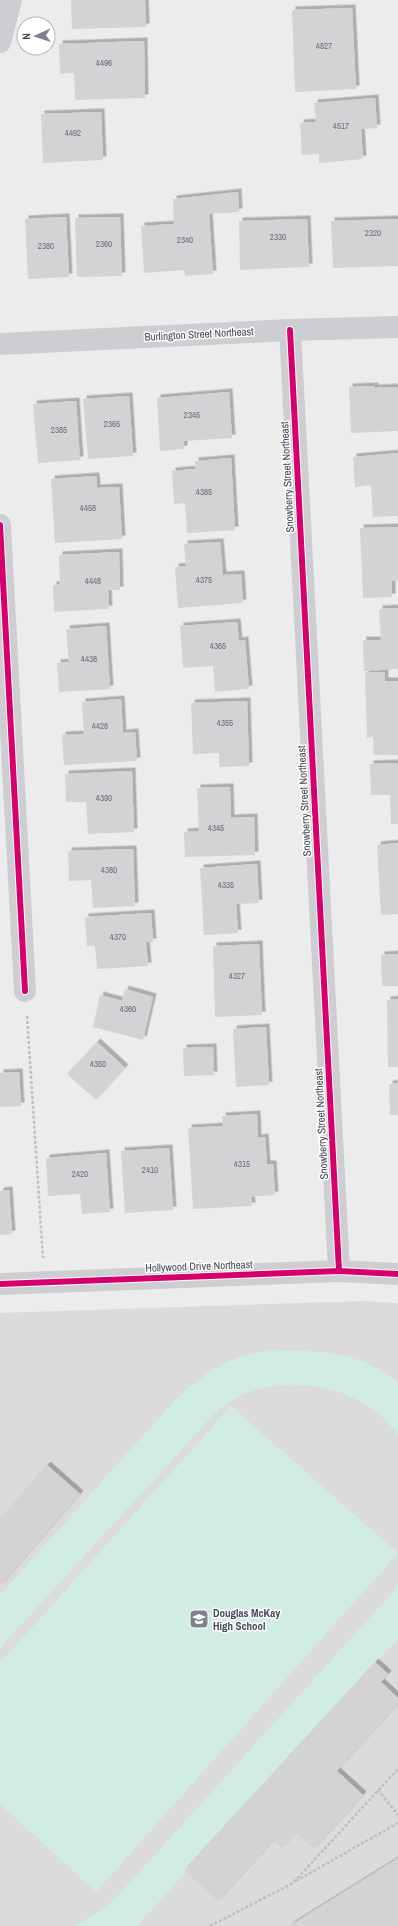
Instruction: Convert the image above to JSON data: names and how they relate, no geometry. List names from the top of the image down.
{
  "streets": {
    "street": ["Burlington Street Northeast", "Snowberry Street Northeast", "Hollywood Drive Northeast"]
  },
  "crossings": [
    ["Burlington Street Northeast", "Snowberry Street Northeast"],
    ["Snowberry Street Northeast", "Hollywood Drive Northeast"]
  ],
  "places": {
    "school or university": ["Douglas McKay High School"]
  },
  "house_numbers": [
    "4527",
    "4496",
    "4517",
    "4492",
    "2320",
    "2330",
    "2340",
    "2360",
    "2380",
    "2345",
    "2365",
    "2385",
    "4385",
    "4458",
    "4375",
    "4448",
    "4365",
    "4438",
    "4355",
    "4428",
    "4390",
    "4345",
    "4380",
    "4335",
    "4370",
    "4327",
    "4360",
    "4350",
    "4315",
    "2410",
    "2420"
  ],
  "north": "left"
}
